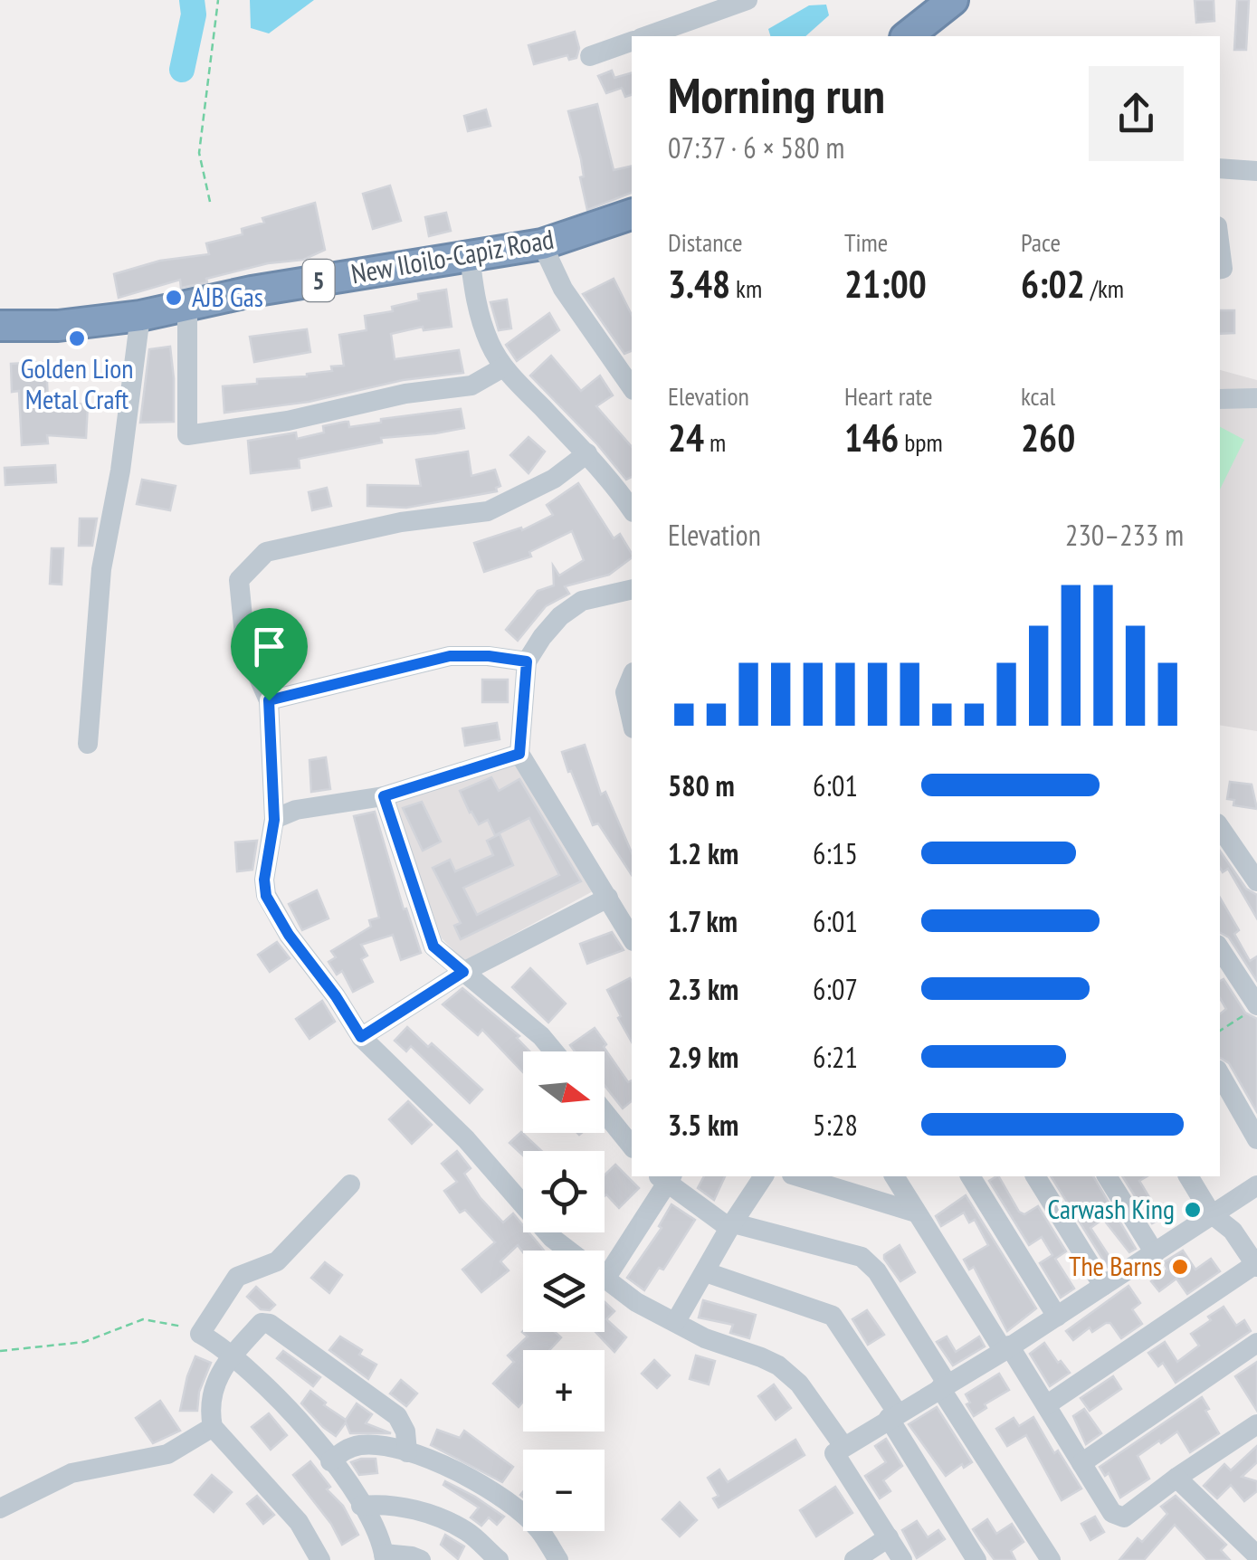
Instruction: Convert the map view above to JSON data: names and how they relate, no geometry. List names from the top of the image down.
{
  "streets": {
    "highway": ["New Iloilo-Capiz Road", "5"]
  },
  "places": [
    "AJB Gas",
    "Golden Lion Metal Craft",
    "Carwash King",
    "The Barns"
  ],
  "north": "right",
  "page": {
    "heading": ["Morning run", "07:37 · 6 × 580 m"],
    "stats": [
      ["Distance", "3.48 km"],
      ["Time", "21:00"],
      ["Pace", "6:02 /km"],
      ["Elevation", "24 m"],
      ["Heart rate", "146 bpm"],
      ["kcal", "260"]
    ],
    "chart": ["Elevation", "230–233 m"],
    "list": [
      {
        "name": "580 m",
        "note": "6:01"
      },
      {
        "name": "1.2 km",
        "note": "6:15"
      },
      {
        "name": "1.7 km",
        "note": "6:01"
      },
      {
        "name": "2.3 km",
        "note": "6:07"
      },
      {
        "name": "2.9 km",
        "note": "6:21"
      },
      {
        "name": "3.5 km",
        "note": "5:28"
      }
    ],
    "map_buttons": ["+", "−"]
  }
}
